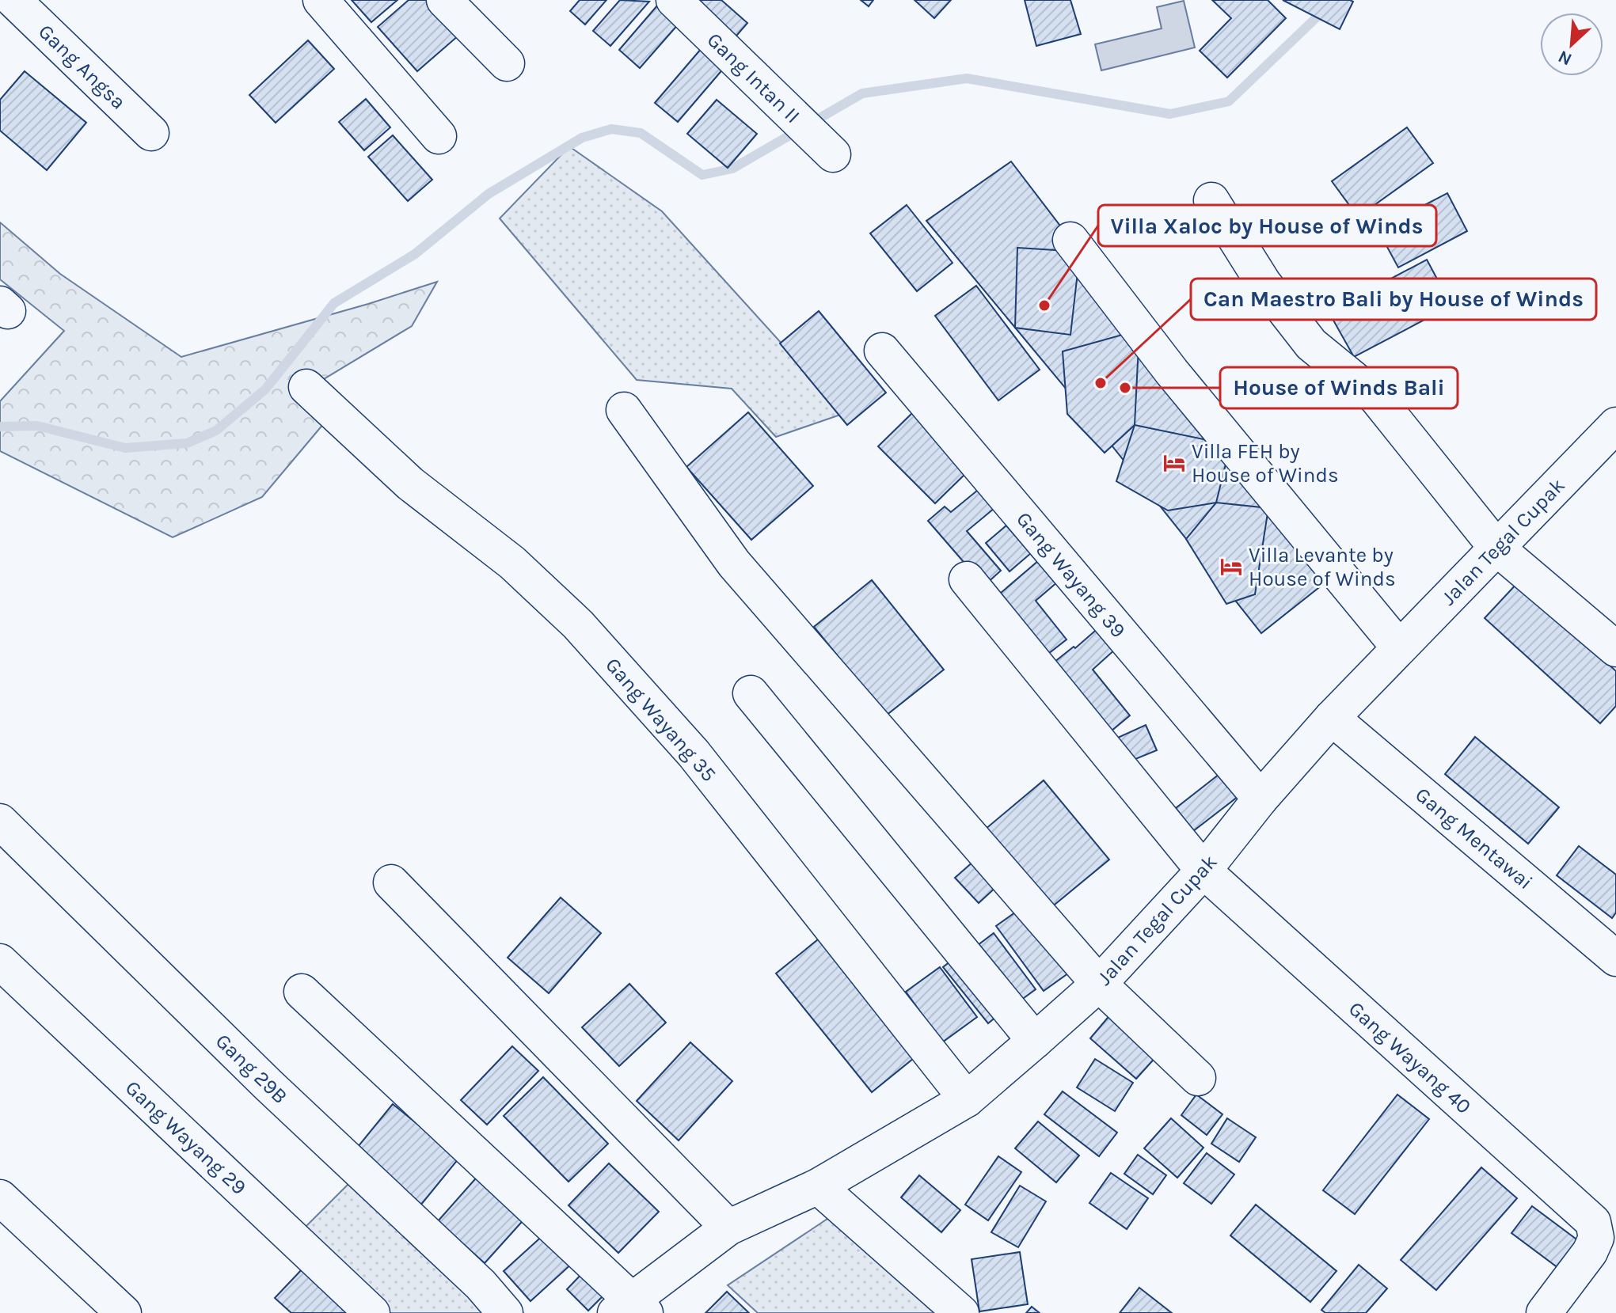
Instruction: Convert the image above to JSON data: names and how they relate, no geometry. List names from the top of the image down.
{
  "streets": {
    "street": [
      "Gang Angsa",
      "Gang Intan II",
      "Jalan Tegal Cupak",
      "Gang Wayang 39",
      "Gang Wayang 35",
      "Gang Mentawai",
      "Gang Wayang 40",
      "Gang 29B",
      "Gang Wayang 29"
    ]
  },
  "crossings": [
    ["Jalan Tegal Cupak", "Gang Wayang 39"],
    ["Jalan Tegal Cupak", "Gang Wayang 35"],
    ["Jalan Tegal Cupak", "Gang Mentawai"],
    ["Jalan Tegal Cupak", "Gang Wayang 40"]
  ],
  "places": {
    "other": ["Villa Xaloc by House of Winds", "Can Maestro Bali by House of Winds", "House of Winds Bali"],
    "hotel": ["Villa FEH by House of Winds", "Villa Levante by House of Winds"]
  },
  "north": "bottom left"
}
